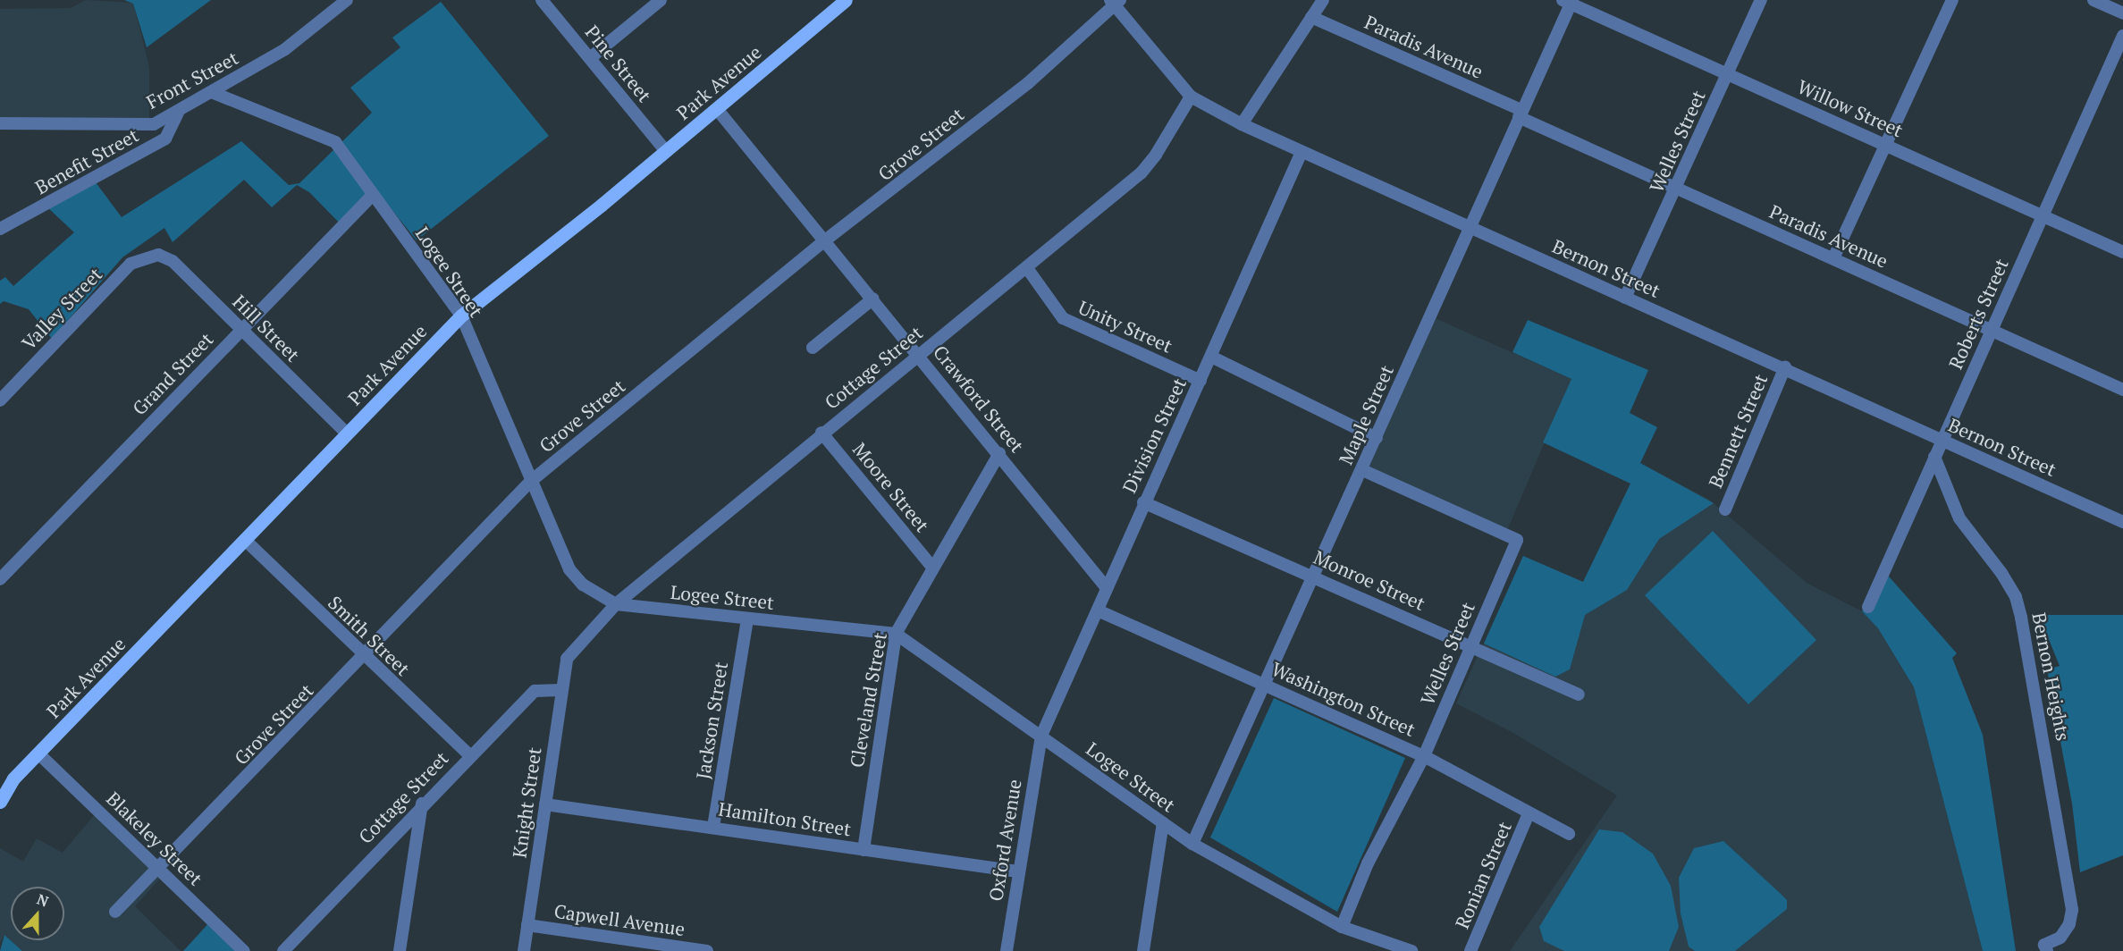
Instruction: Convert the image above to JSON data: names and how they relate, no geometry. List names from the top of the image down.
{
  "streets": {
    "main road": ["Park Avenue"],
    "street": [
      "Paradis Avenue",
      "Pine Street",
      "Front Street",
      "Willow Street",
      "Welles Street",
      "Grove Street",
      "Benefit Street",
      "Bernon Street",
      "Logee Street",
      "Valley Street",
      "Roberts Street",
      "Unity Street",
      "Hill Street",
      "Cottage Street",
      "Grand Street",
      "Crawford Street",
      "Maple Street",
      "Bennett Street",
      "Division Street",
      "Moore Street",
      "Monroe Street",
      "Smith Street",
      "Bernon Heights",
      "Washington Street",
      "Cleveland Street",
      "Jackson Street",
      "Knight Street",
      "Hamilton Street",
      "Blakeley Street",
      "Oxford Avenue",
      "Ronian Street",
      "Capwell Avenue"
    ]
  },
  "crossings": [
    ["Paradis Avenue", "Welles Street"],
    ["Paradis Avenue", "Roberts Street"],
    ["Paradis Avenue", "Maple Street"],
    ["Pine Street", "Park Avenue"],
    ["Front Street", "Benefit Street"],
    ["Front Street", "Logee Street"],
    ["Park Avenue", "Logee Street"],
    ["Park Avenue", "Hill Street"],
    ["Park Avenue", "Crawford Street"],
    ["Park Avenue", "Smith Street"],
    ["Park Avenue", "Blakeley Street"],
    ["Willow Street", "Welles Street"],
    ["Willow Street", "Roberts Street"],
    ["Willow Street", "Maple Street"],
    ["Welles Street", "Bernon Street"],
    ["Welles Street", "Logee Street"],
    ["Welles Street", "Maple Street"],
    ["Welles Street", "Monroe Street"],
    ["Welles Street", "Washington Street"],
    ["Grove Street", "Bernon Street"],
    ["Grove Street", "Logee Street"],
    ["Grove Street", "Crawford Street"],
    ["Grove Street", "Smith Street"],
    ["Grove Street", "Blakeley Street"],
    ["Bernon Street", "Roberts Street"],
    ["Bernon Street", "Cottage Street"],
    ["Bernon Street", "Maple Street"],
    ["Bernon Street", "Bennett Street"],
    ["Bernon Street", "Division Street"],
    ["Logee Street", "Cottage Street"],
    ["Logee Street", "Grand Street"],
    ["Logee Street", "Maple Street"],
    ["Logee Street", "Division Street"],
    ["Logee Street", "Cleveland Street"],
    ["Logee Street", "Jackson Street"],
    ["Logee Street", "Oxford Avenue"],
    ["Valley Street", "Hill Street"],
    ["Roberts Street", "Bernon Heights"],
    ["Unity Street", "Cottage Street"],
    ["Unity Street", "Division Street"],
    ["Hill Street", "Grand Street"],
    ["Cottage Street", "Crawford Street"],
    ["Cottage Street", "Moore Street"],
    ["Cottage Street", "Smith Street"],
    ["Cottage Street", "Knight Street"],
    ["Crawford Street", "Division Street"],
    ["Crawford Street", "Cleveland Street"],
    ["Maple Street", "Monroe Street"],
    ["Maple Street", "Washington Street"],
    ["Division Street", "Monroe Street"],
    ["Division Street", "Washington Street"],
    ["Division Street", "Oxford Avenue"],
    ["Moore Street", "Cleveland Street"],
    ["Washington Street", "Ronian Street"],
    ["Cleveland Street", "Hamilton Street"],
    ["Jackson Street", "Hamilton Street"],
    ["Knight Street", "Hamilton Street"],
    ["Knight Street", "Capwell Avenue"],
    ["Hamilton Street", "Oxford Avenue"]
  ],
  "north": "top"
}
